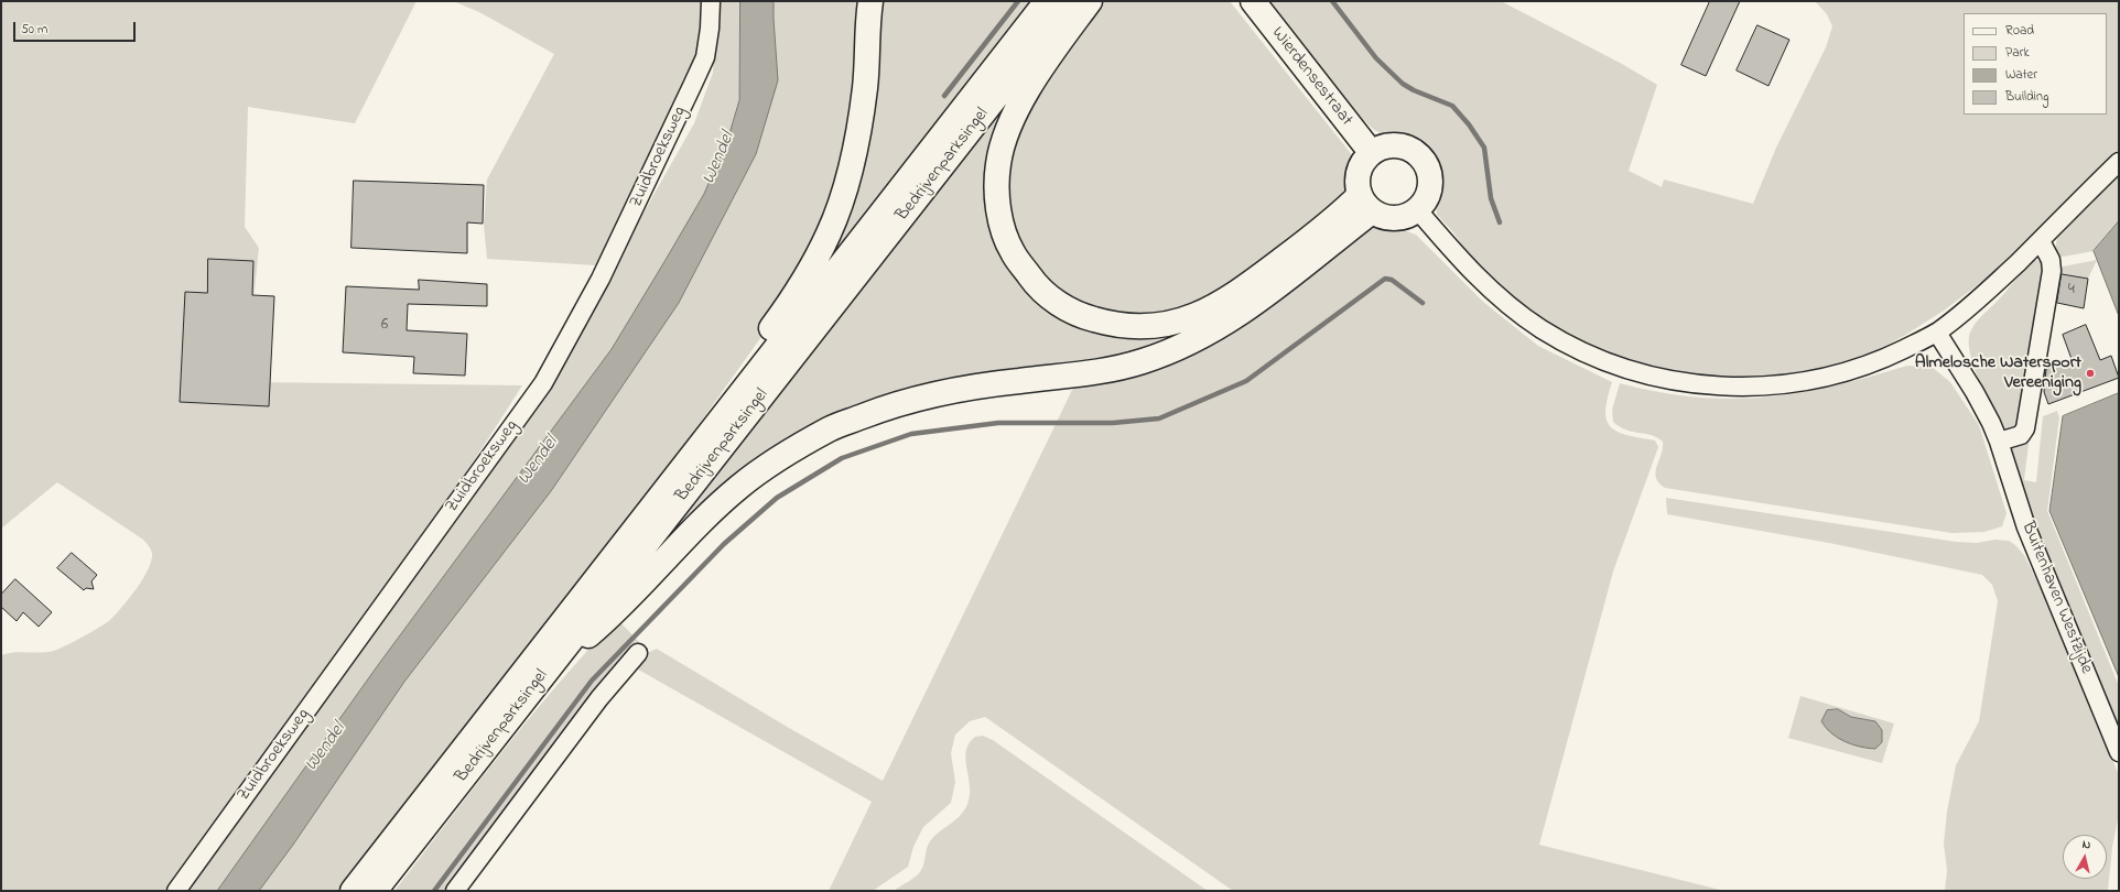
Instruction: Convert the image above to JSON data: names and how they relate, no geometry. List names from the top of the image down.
{
  "streets": {
    "main road": ["Wierdensestraat", "Bedrijvenparksingel"],
    "street": ["Zuidbroeksweg", "Buitenhaven Westzijde"]
  },
  "water": ["Wendel"],
  "places": ["Almelosche Watersport Vereeniging"],
  "house_numbers": ["4", "6"],
  "legend": [
    "Road",
    "Park",
    "Water",
    "Building"
  ],
  "scale_bar": "50 m",
  "north": "top"
}
